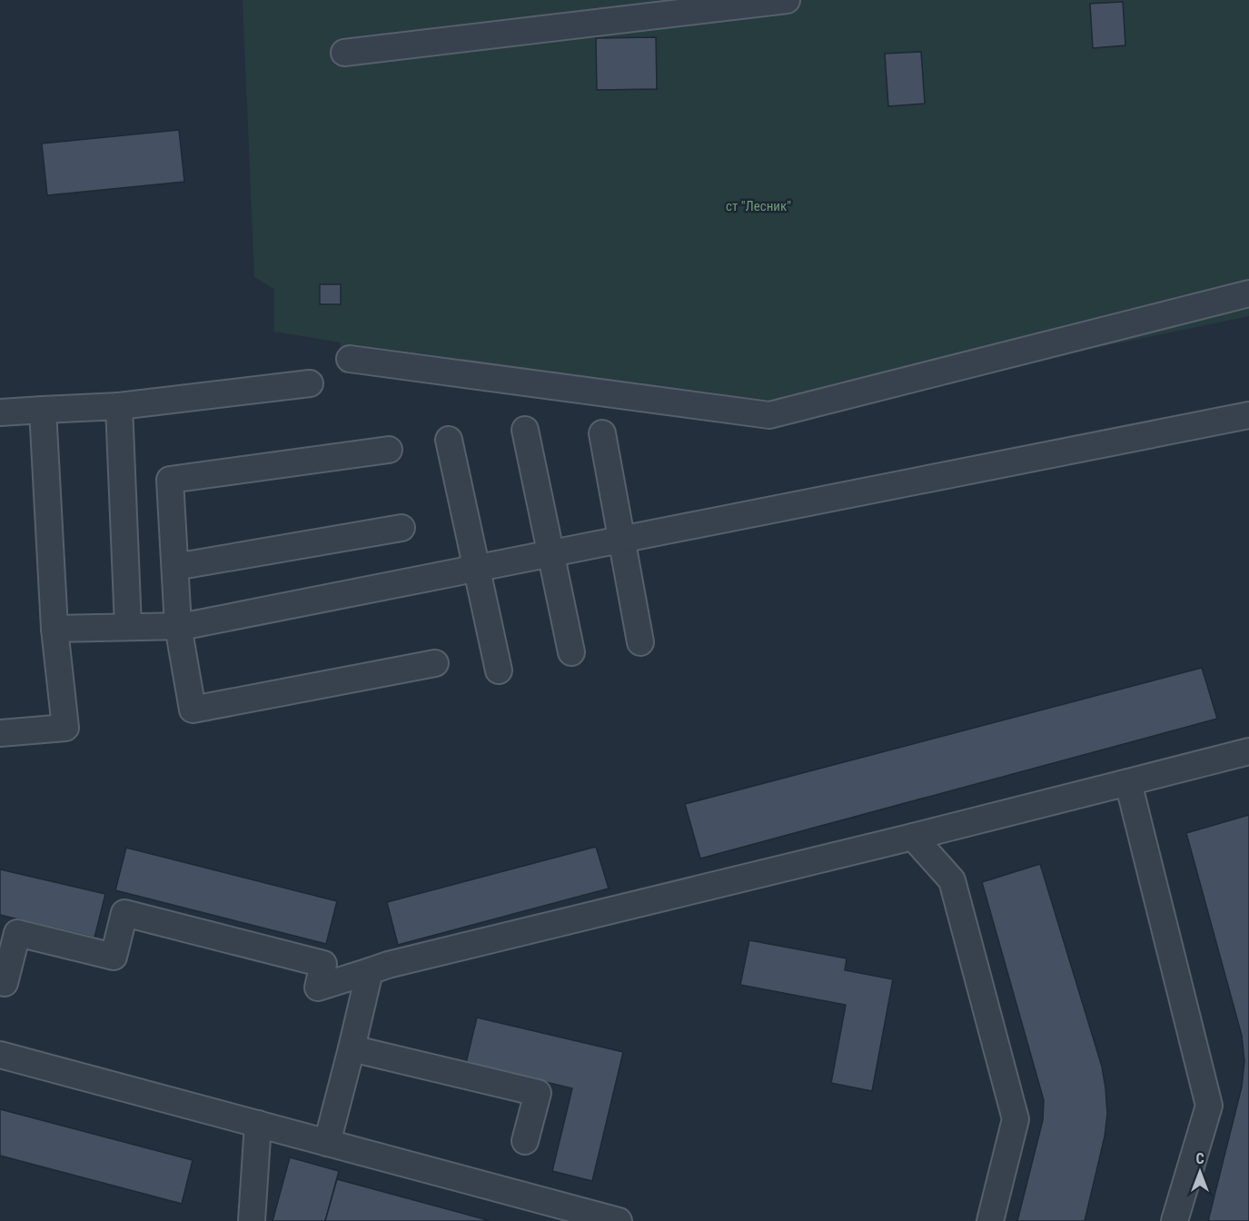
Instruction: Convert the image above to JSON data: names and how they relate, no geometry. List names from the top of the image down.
{
  "parks": ["ст \"Лесник\""],
  "north": "top"
}
